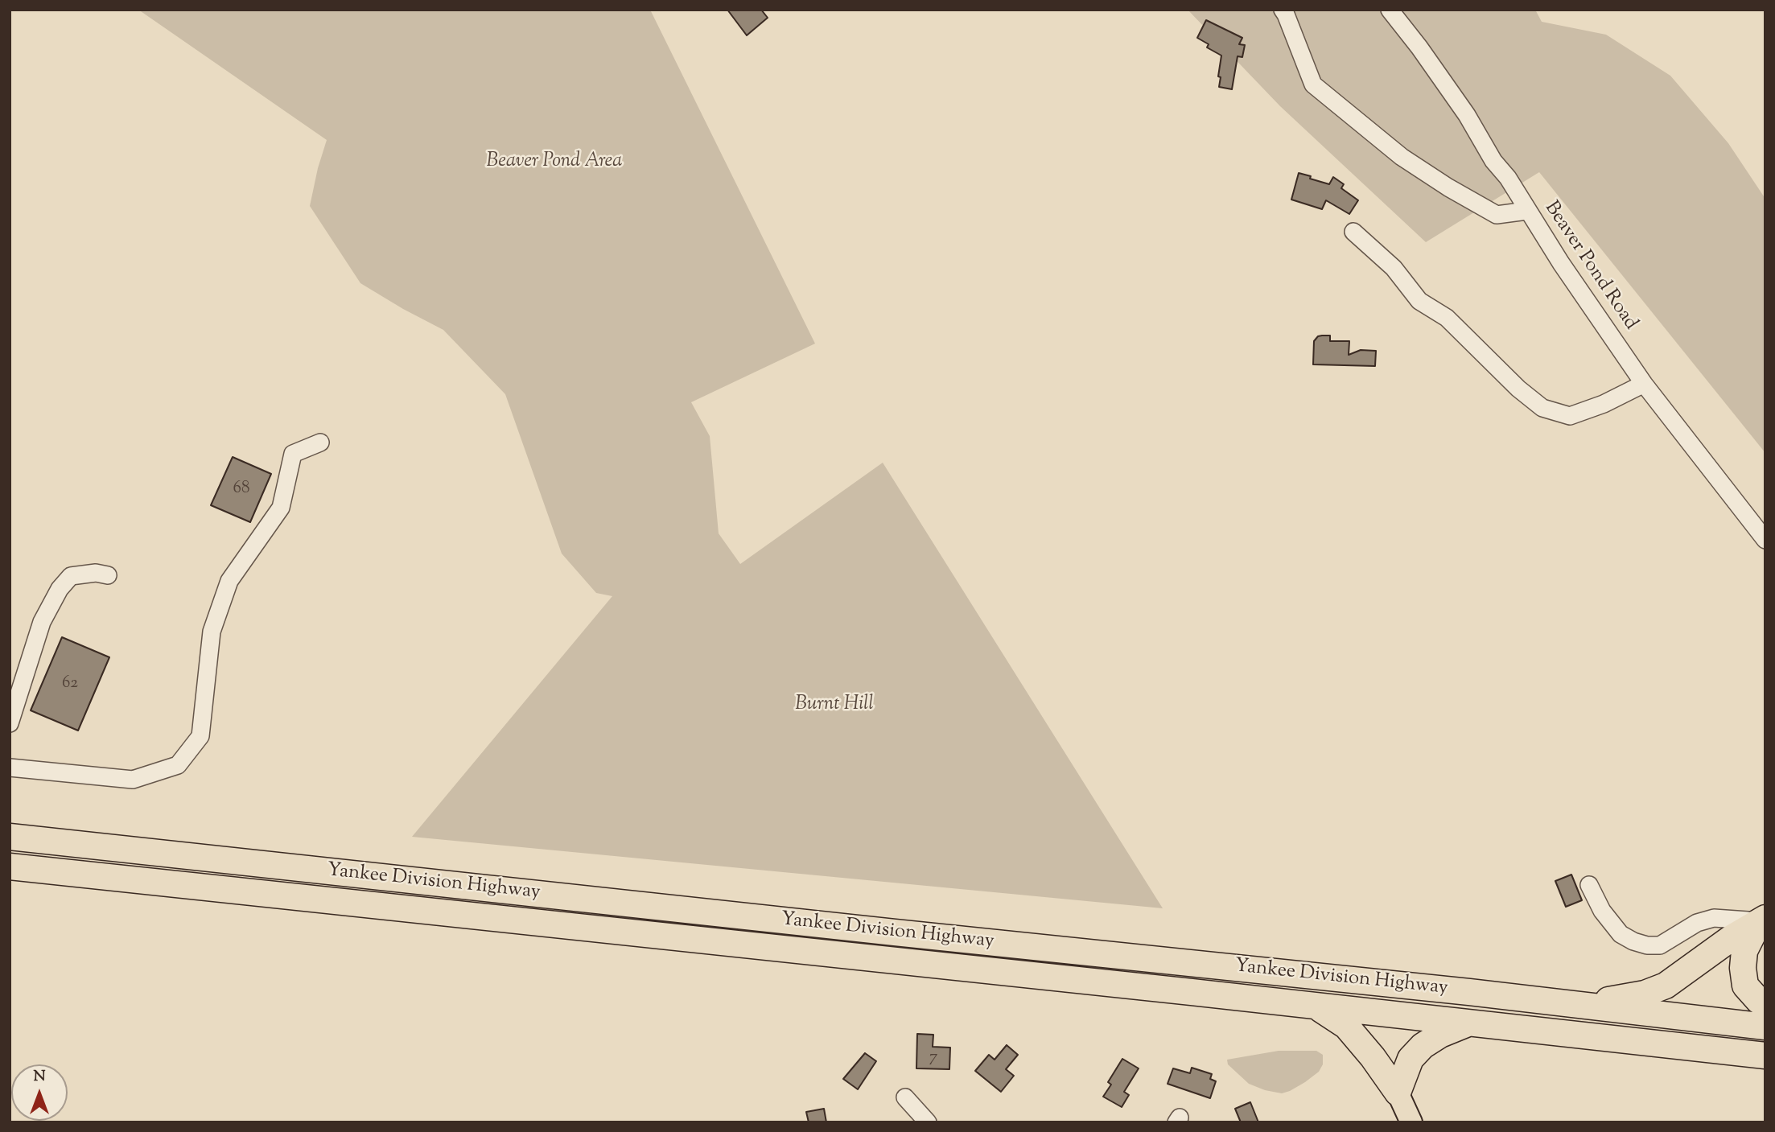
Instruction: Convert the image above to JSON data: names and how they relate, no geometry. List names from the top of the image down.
{
  "streets": {
    "highway": ["Yankee Division Highway"],
    "street": ["Beaver Pond Road"]
  },
  "parks": ["Beaver Pond Area", "Burnt Hill"],
  "house_numbers": ["68", "62", "7"],
  "north": "top"
}
